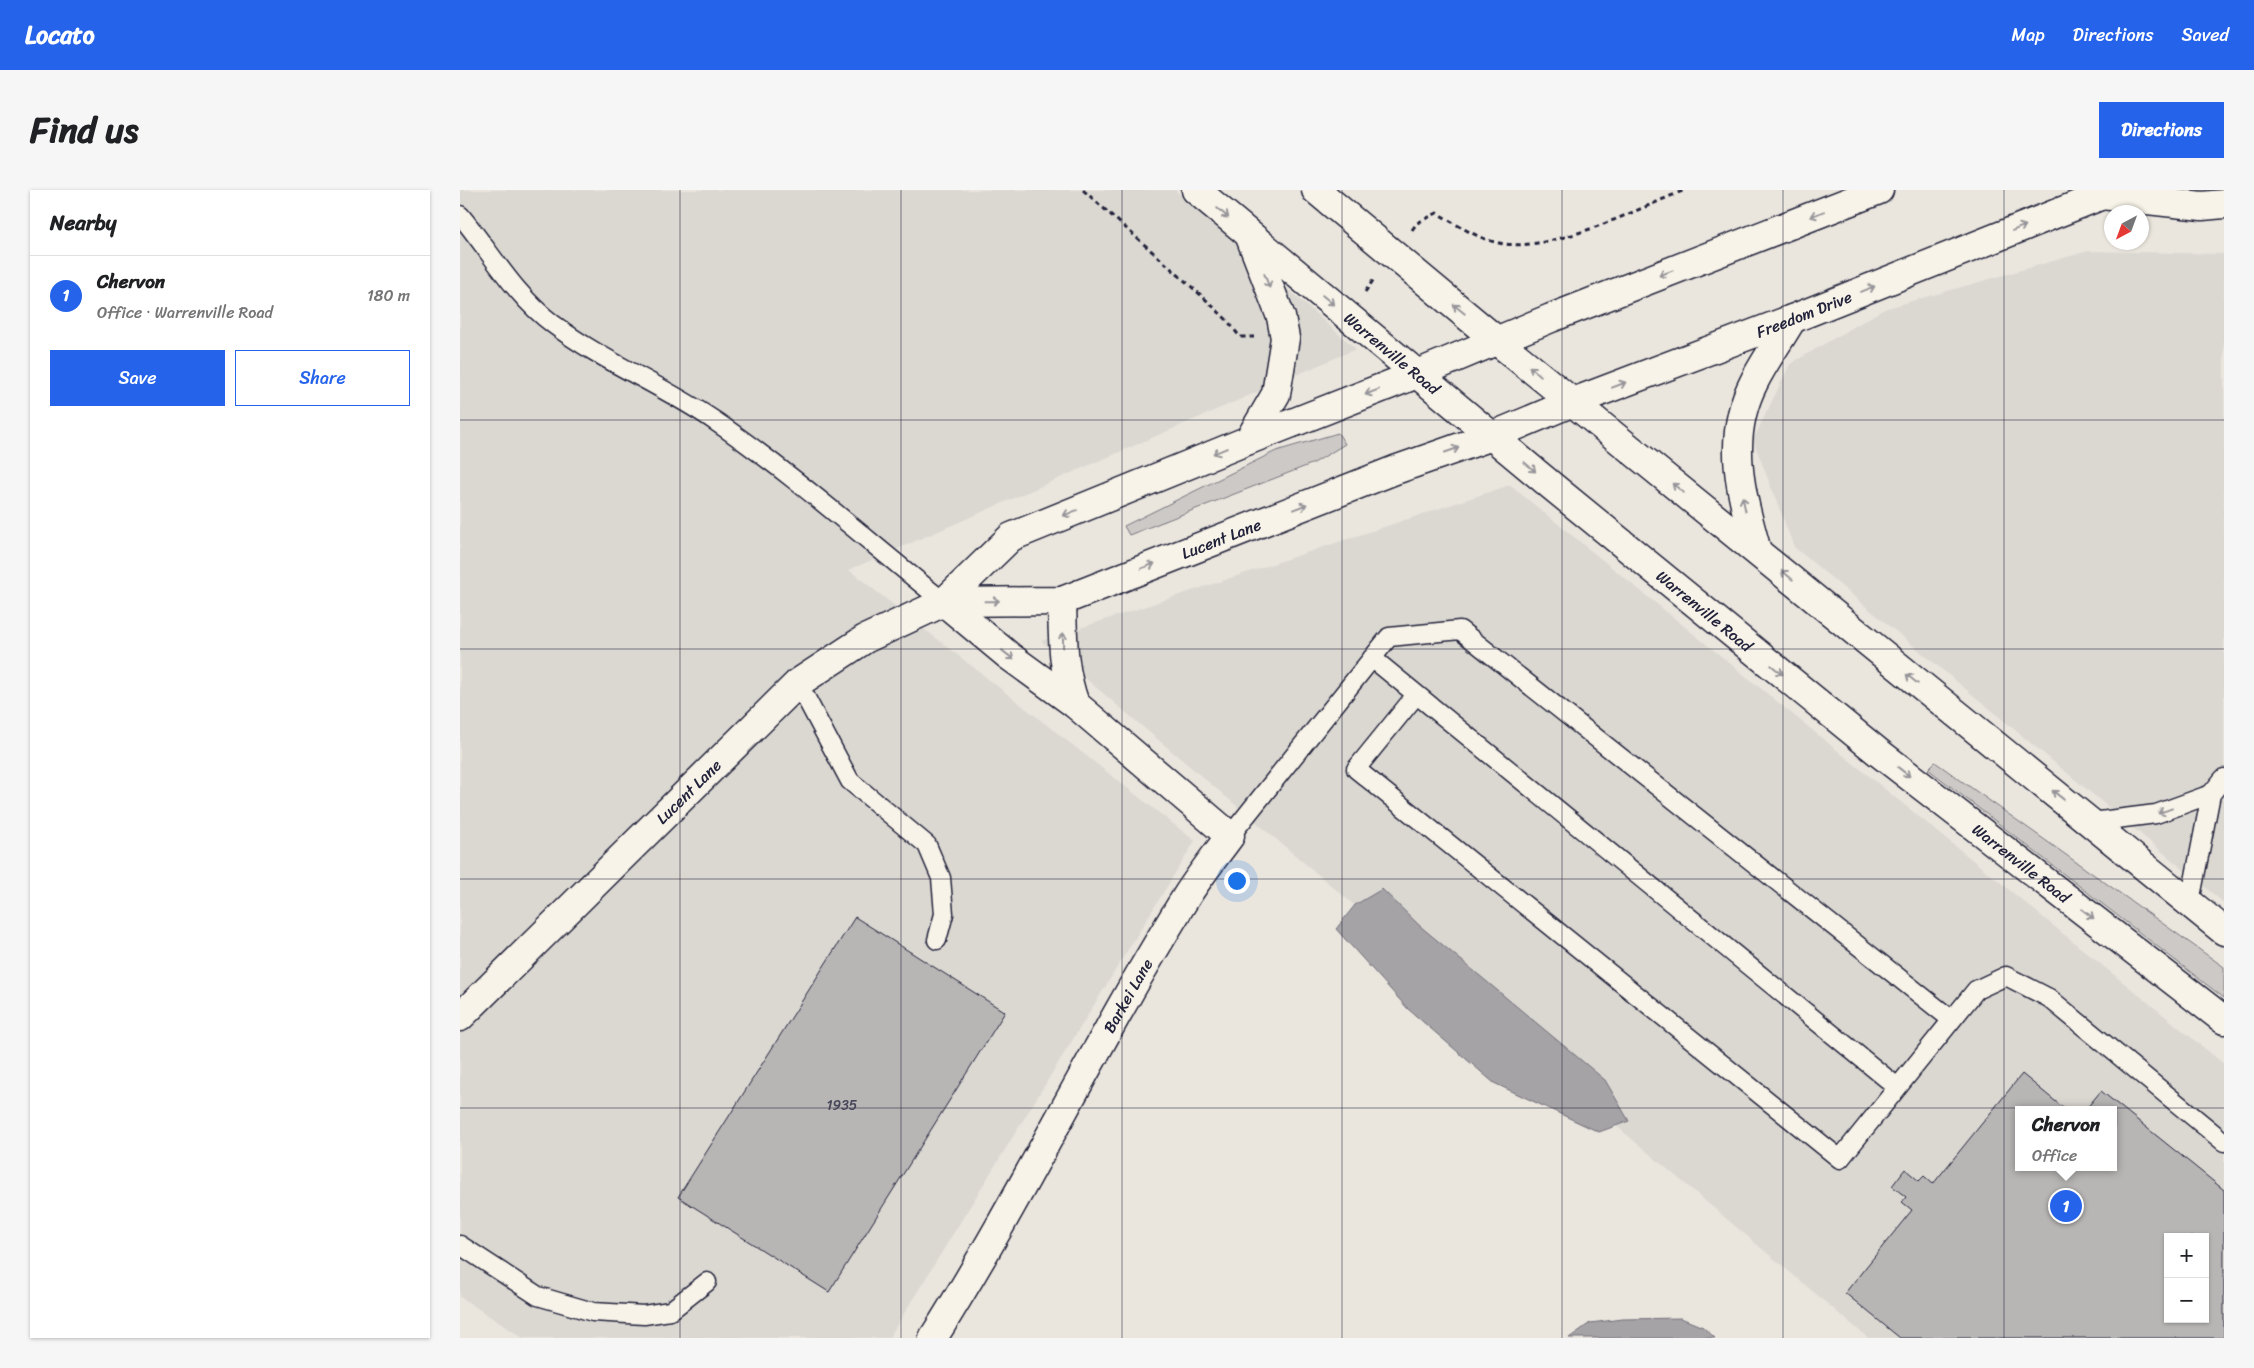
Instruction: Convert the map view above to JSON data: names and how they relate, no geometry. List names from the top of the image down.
{
  "streets": {
    "main road": [
      "Freedom Drive",
      "Warrenville Road",
      "Lucent Lane",
      "Barkei Lane"
    ]
  },
  "crossings": [
    ["Freedom Drive", "Warrenville Road"],
    ["Freedom Drive", "Lucent Lane"],
    ["Warrenville Road", "Lucent Lane"]
  ],
  "house_numbers": ["1935"],
  "north": "bottom left",
  "page": {
    "header": "Locato",
    "nav": ["Map", "Directions", "Saved"],
    "title": "Find us",
    "buttons": [
      "Directions",
      ["Save", "Share"]
    ],
    "heading": "Nearby",
    "list": [
      {
        "mark": "1",
        "name": "Chervon",
        "note": "Office · Warrenville Road",
        "value": "180 m"
      }
    ],
    "popup": ["Chervon", "Office"],
    "pins": "1",
    "map_buttons": ["+", "−"]
  }
}
